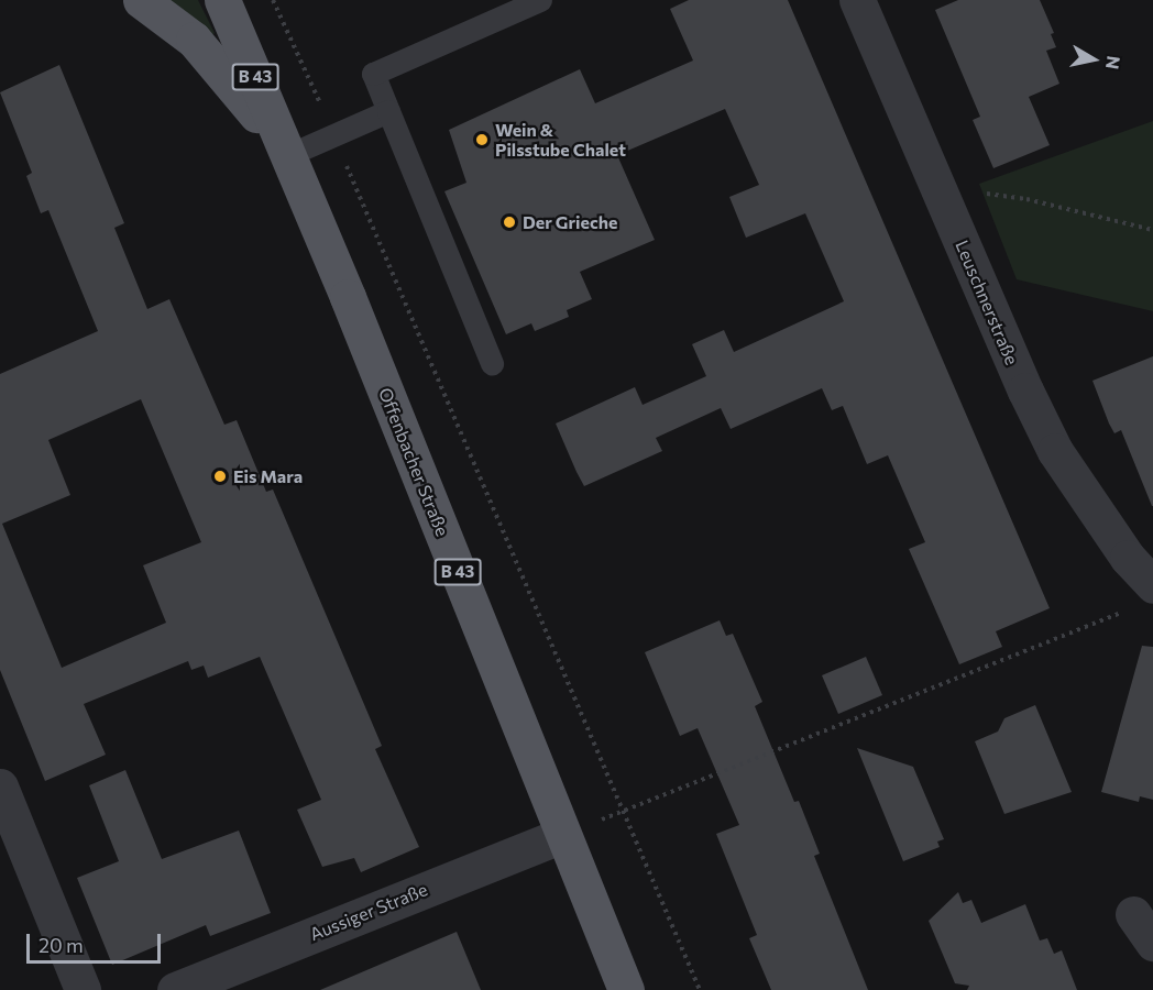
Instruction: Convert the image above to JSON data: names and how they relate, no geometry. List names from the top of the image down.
{
  "streets": {
    "main road": ["B 43", "Offenbacher Straße"],
    "street": ["Leuschnerstraße", "Aussiger Straße"]
  },
  "crossings": [
    ["Offenbacher Straße", "Aussiger Straße"]
  ],
  "places": ["Wein & Pilsstube Chalet", "Der Grieche", "Eis Mara"],
  "scale_bar": "20 m",
  "north": "right"
}
